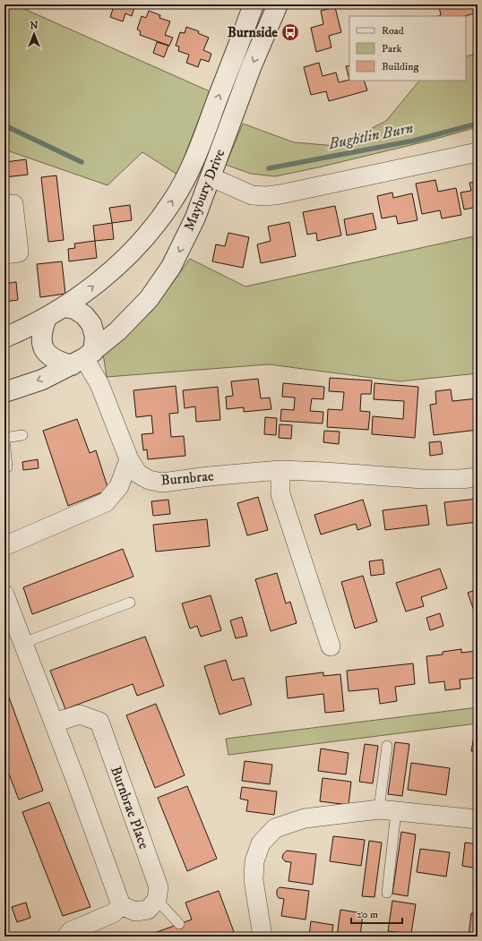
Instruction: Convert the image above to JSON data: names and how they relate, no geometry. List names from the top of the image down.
{
  "streets": {
    "street": ["Maybury Drive", "Burnbrae", "Burnbrae Place"]
  },
  "crossings": [
    ["Maybury Drive", "Burnbrae"]
  ],
  "water": ["Bughtlin Burn"],
  "places": {
    "bus stop": ["Burnside"]
  },
  "legend": ["Road", "Park", "Building"],
  "scale_bar": "20 m",
  "north": "top"
}
